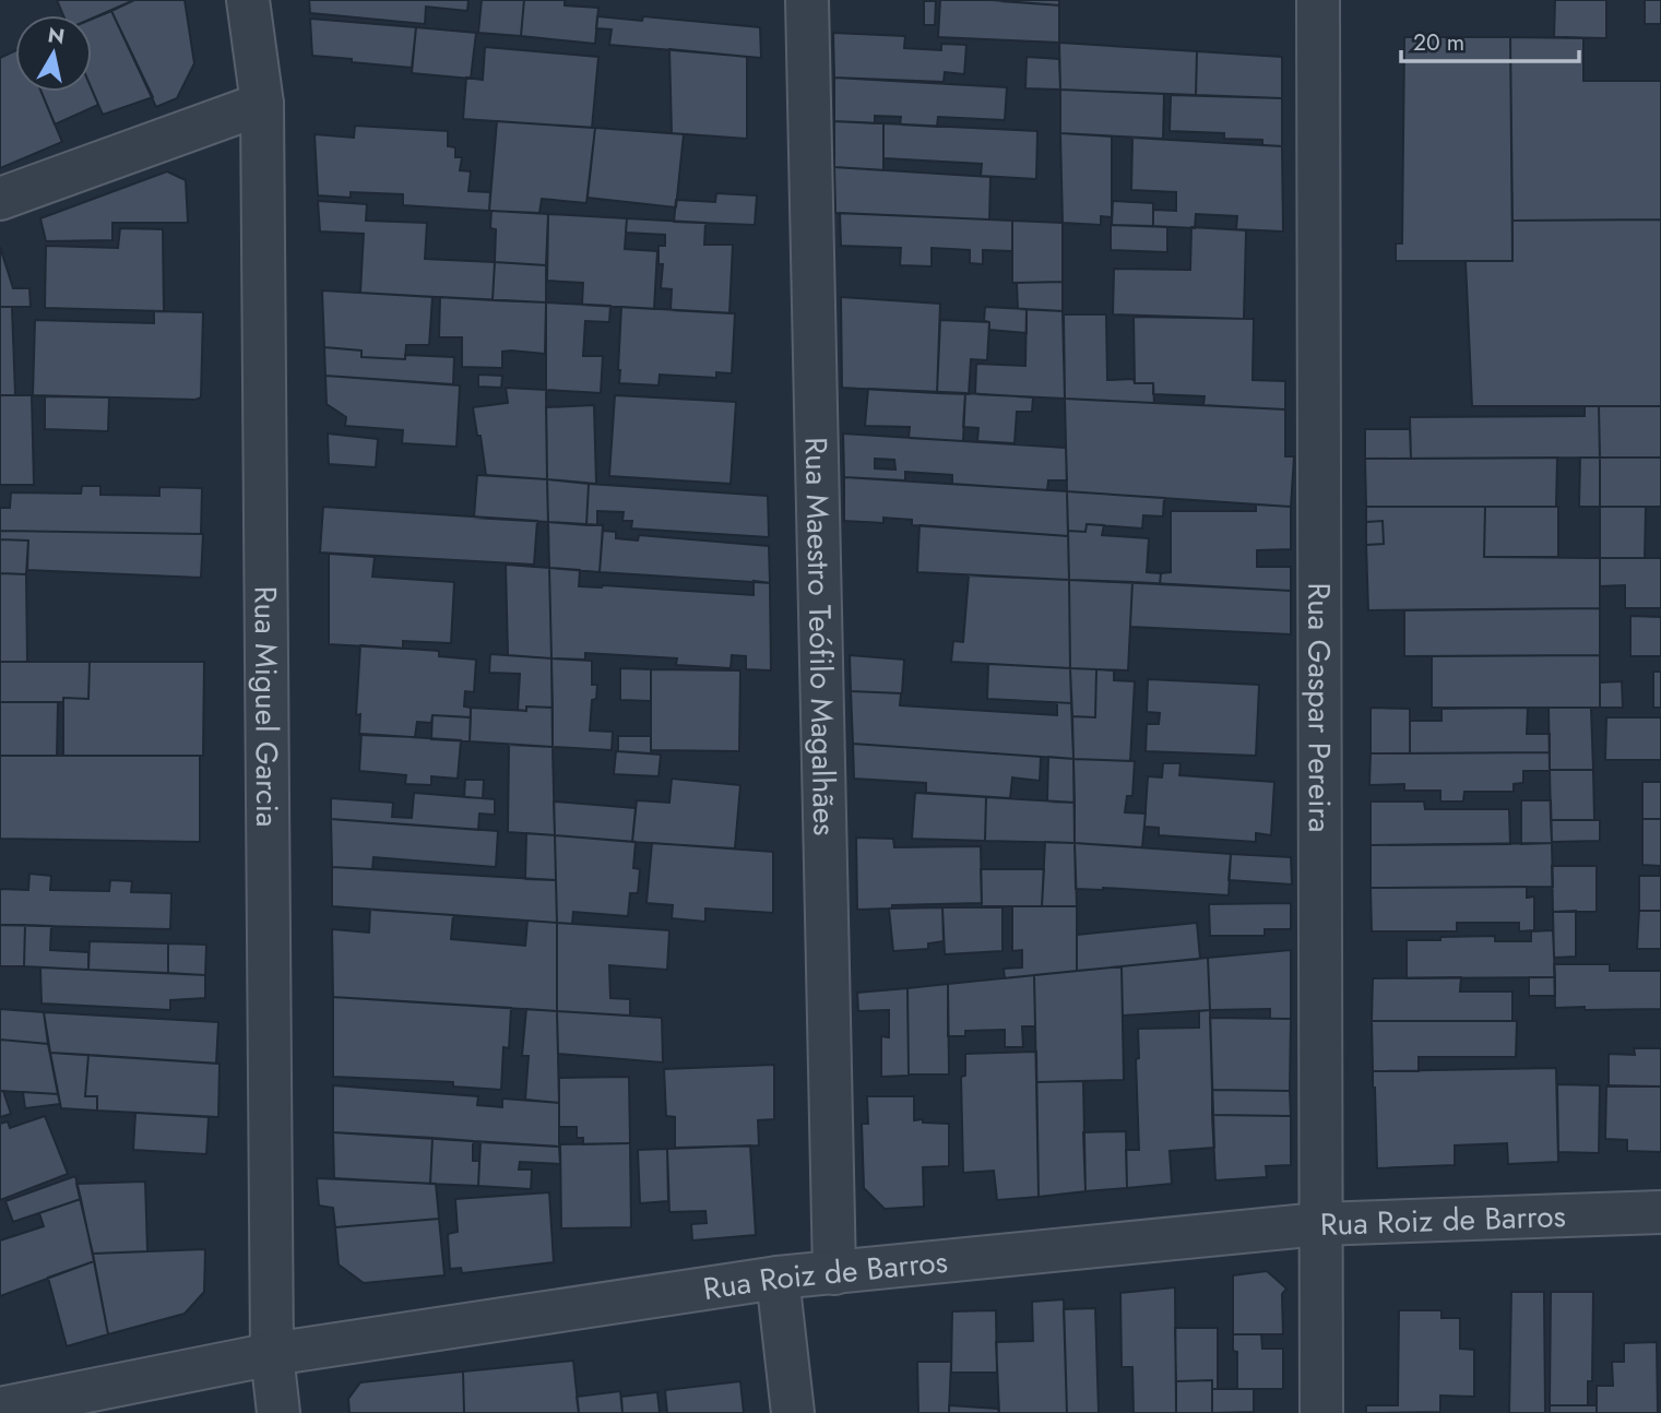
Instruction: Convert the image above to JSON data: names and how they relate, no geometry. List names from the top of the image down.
{
  "streets": {
    "street": [
      "Rua Maestro Teófilo Magalhães",
      "Rua Miguel Garcia",
      "Rua Gaspar Pereira",
      "Rua Roiz de Barros"
    ]
  },
  "crossings": [
    ["Rua Maestro Teófilo Magalhães", "Rua Roiz de Barros"],
    ["Rua Miguel Garcia", "Rua Roiz de Barros"],
    ["Rua Gaspar Pereira", "Rua Roiz de Barros"]
  ],
  "scale_bar": "20 m",
  "north": "top"
}
